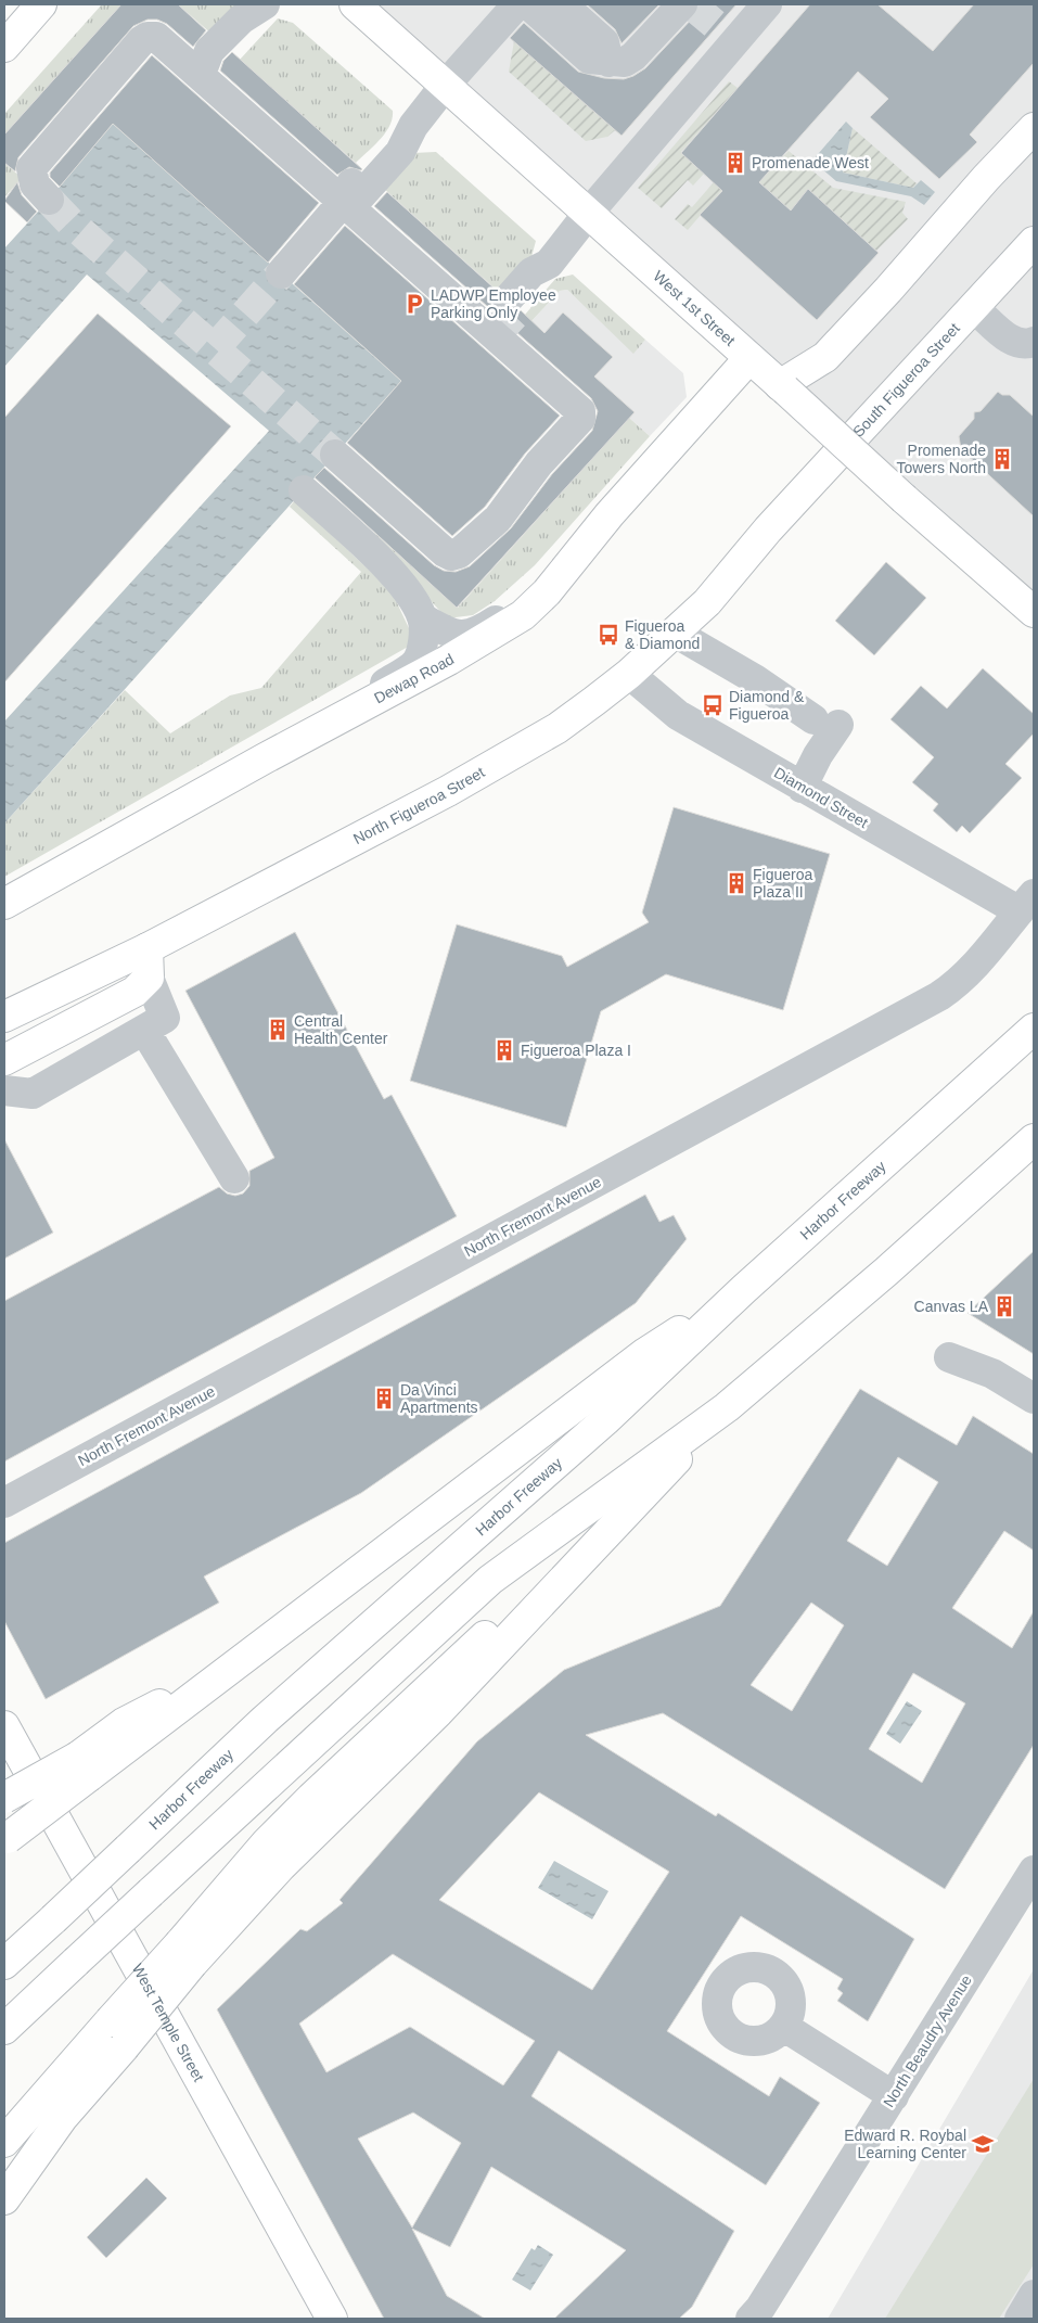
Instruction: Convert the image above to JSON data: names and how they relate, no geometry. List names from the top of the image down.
{
  "streets": {
    "main road": [
      "West 1st Street",
      "South Figueroa Street",
      "Dewap Road",
      "North Figueroa Street",
      "Harbor Freeway",
      "West Temple Street"
    ],
    "street": ["Diamond Street", "North Fremont Avenue", "North Beaudry Avenue"]
  },
  "crossings": [
    ["West 1st Street", "Dewap Road"],
    ["South Figueroa Street", "North Figueroa Street"],
    ["Diamond Street", "North Figueroa Street"],
    ["Diamond Street", "North Fremont Avenue"]
  ],
  "places": {
    "building": [
      "Promenade West",
      "Promenade Towers North",
      "Figueroa Plaza II",
      "Central Health Center",
      "Figueroa Plaza I",
      "Canvas LA",
      "Da Vinci Apartments"
    ],
    "parking": ["LADWP Employee Parking Only"],
    "bus stop": ["Figueroa & Diamond", "Diamond & Figueroa"],
    "school or university": ["Edward R. Roybal Learning Center"]
  }
}
